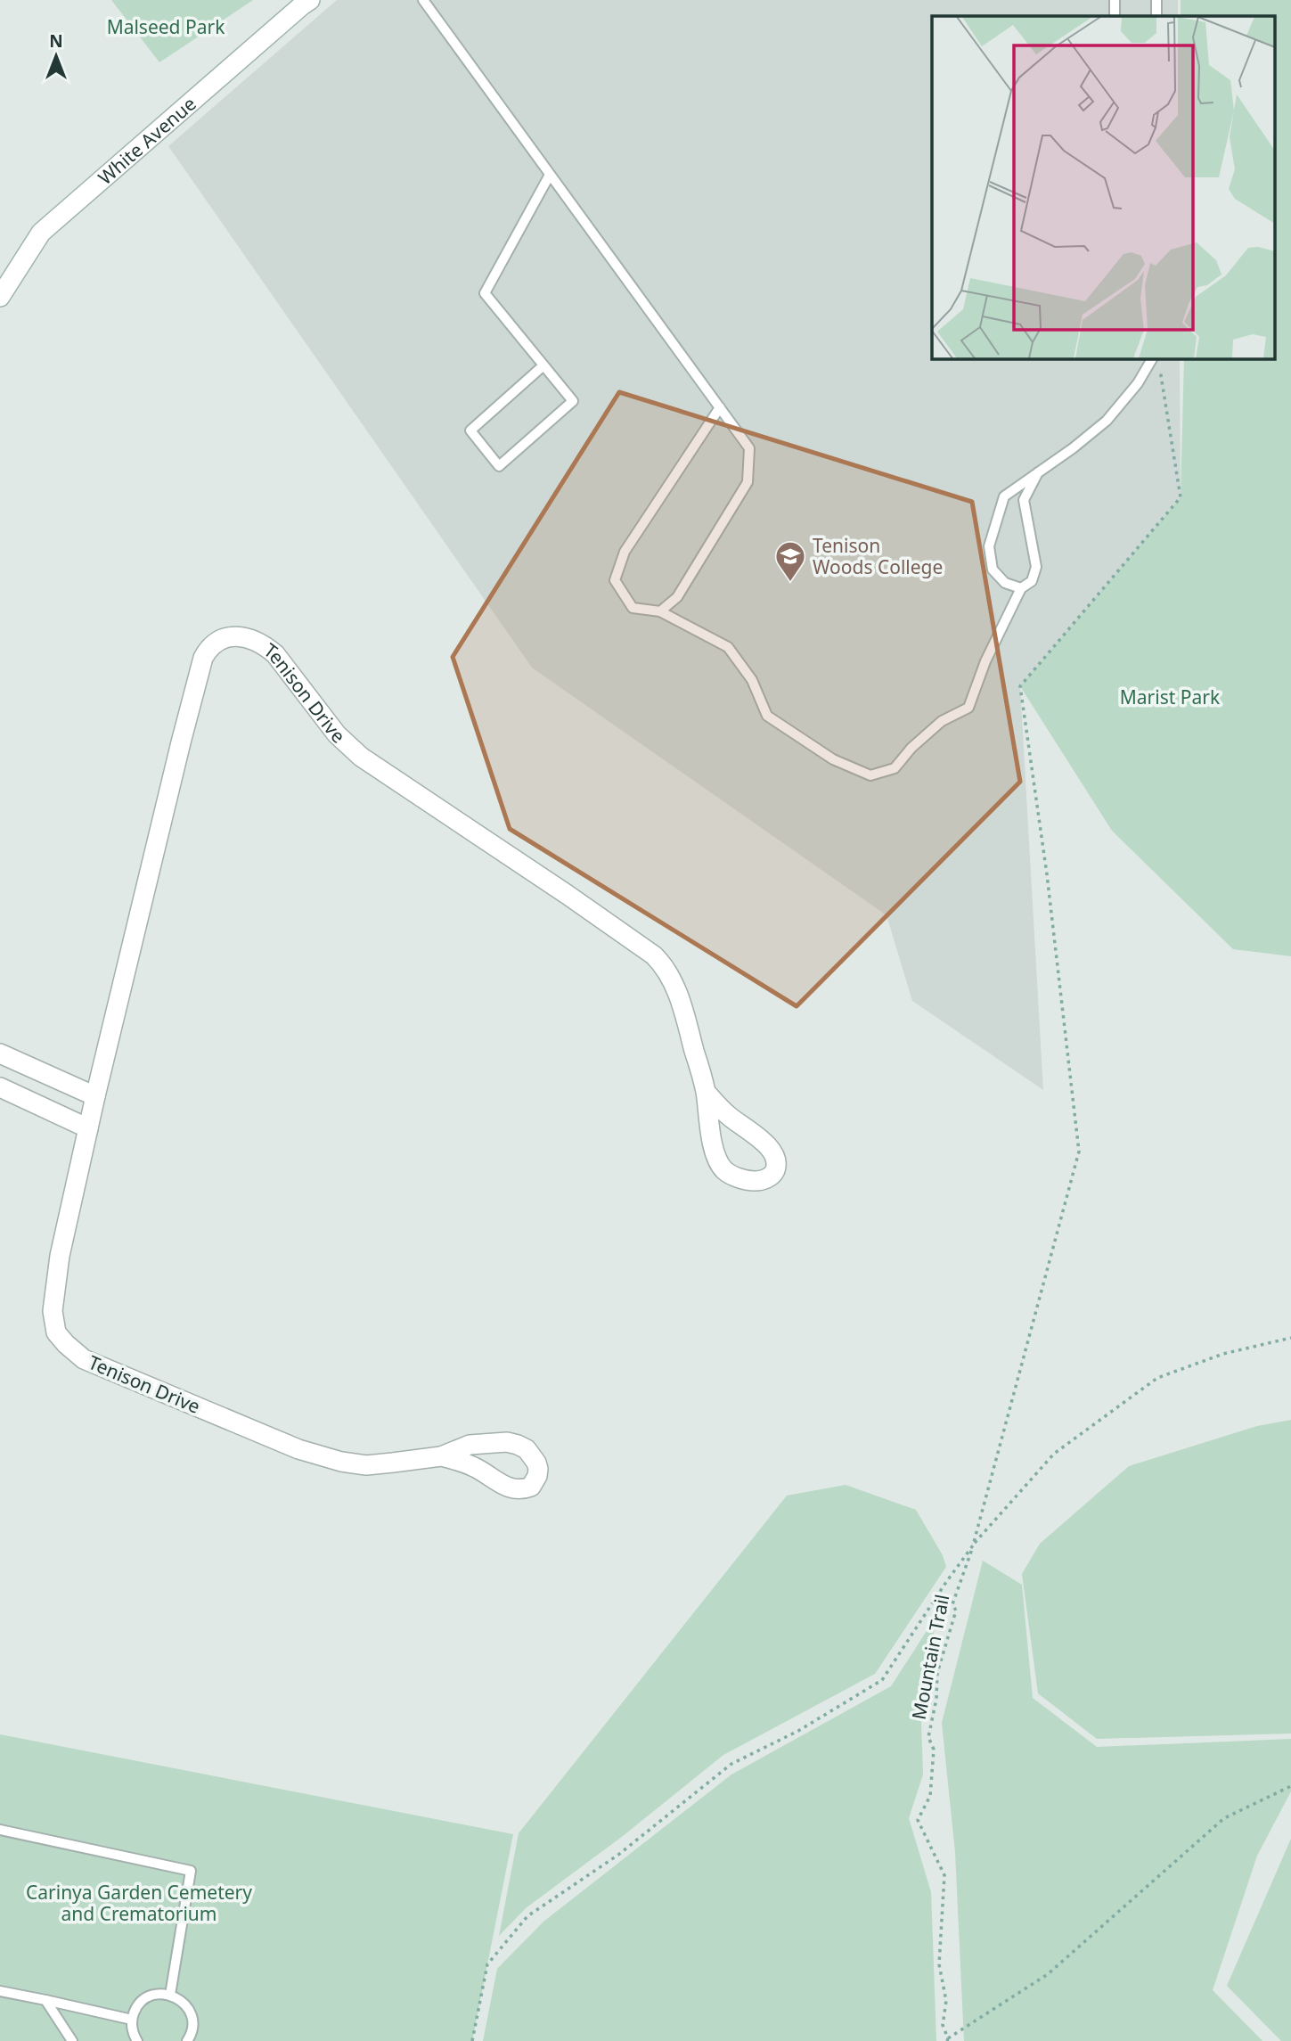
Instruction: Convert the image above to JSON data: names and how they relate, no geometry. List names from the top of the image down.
{
  "streets": {
    "street": ["White Avenue", "Tenison Drive"],
    "path": ["Mountain Trail"]
  },
  "parks": ["Malseed Park", "Marist Park", "Carinya Garden Cemetery and Crematorium"],
  "places": {
    "school or university": ["Tenison Woods College"]
  },
  "north": "top"
}
